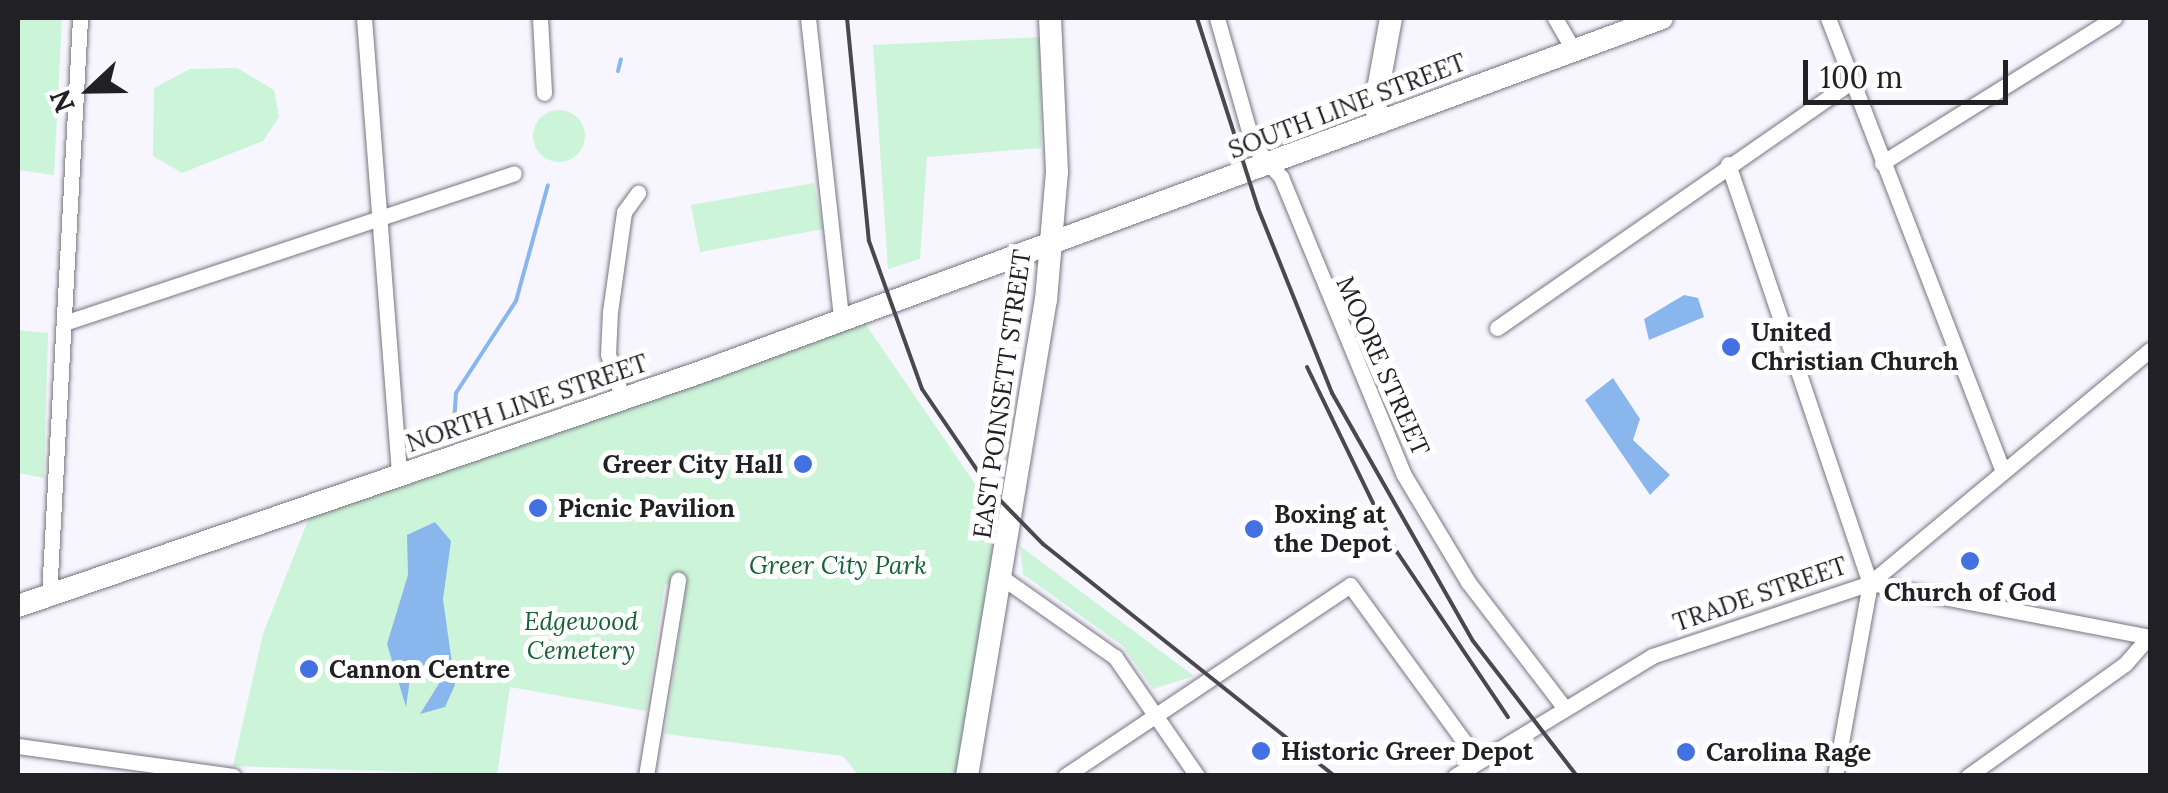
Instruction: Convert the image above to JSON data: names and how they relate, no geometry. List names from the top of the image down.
{
  "streets": {
    "main road": ["SOUTH LINE STREET", "EAST POINSETT STREET", "NORTH LINE STREET"],
    "street": ["MOORE STREET", "TRADE STREET"]
  },
  "crossings": [
    ["SOUTH LINE STREET", "MOORE STREET"],
    ["SOUTH LINE STREET", "EAST POINSETT STREET"],
    ["SOUTH LINE STREET", "NORTH LINE STREET"],
    ["MOORE STREET", "TRADE STREET"],
    ["EAST POINSETT STREET", "NORTH LINE STREET"]
  ],
  "parks": ["Greer City Park", "Edgewood Cemetery"],
  "places": [
    "United Christian Church",
    "Greer City Hall",
    "Picnic Pavilion",
    "Boxing at the Depot",
    "Church of God",
    "Cannon Centre",
    "Historic Greer Depot",
    "Carolina Rage"
  ],
  "scale_bar": "100 m",
  "north": "left"
}
